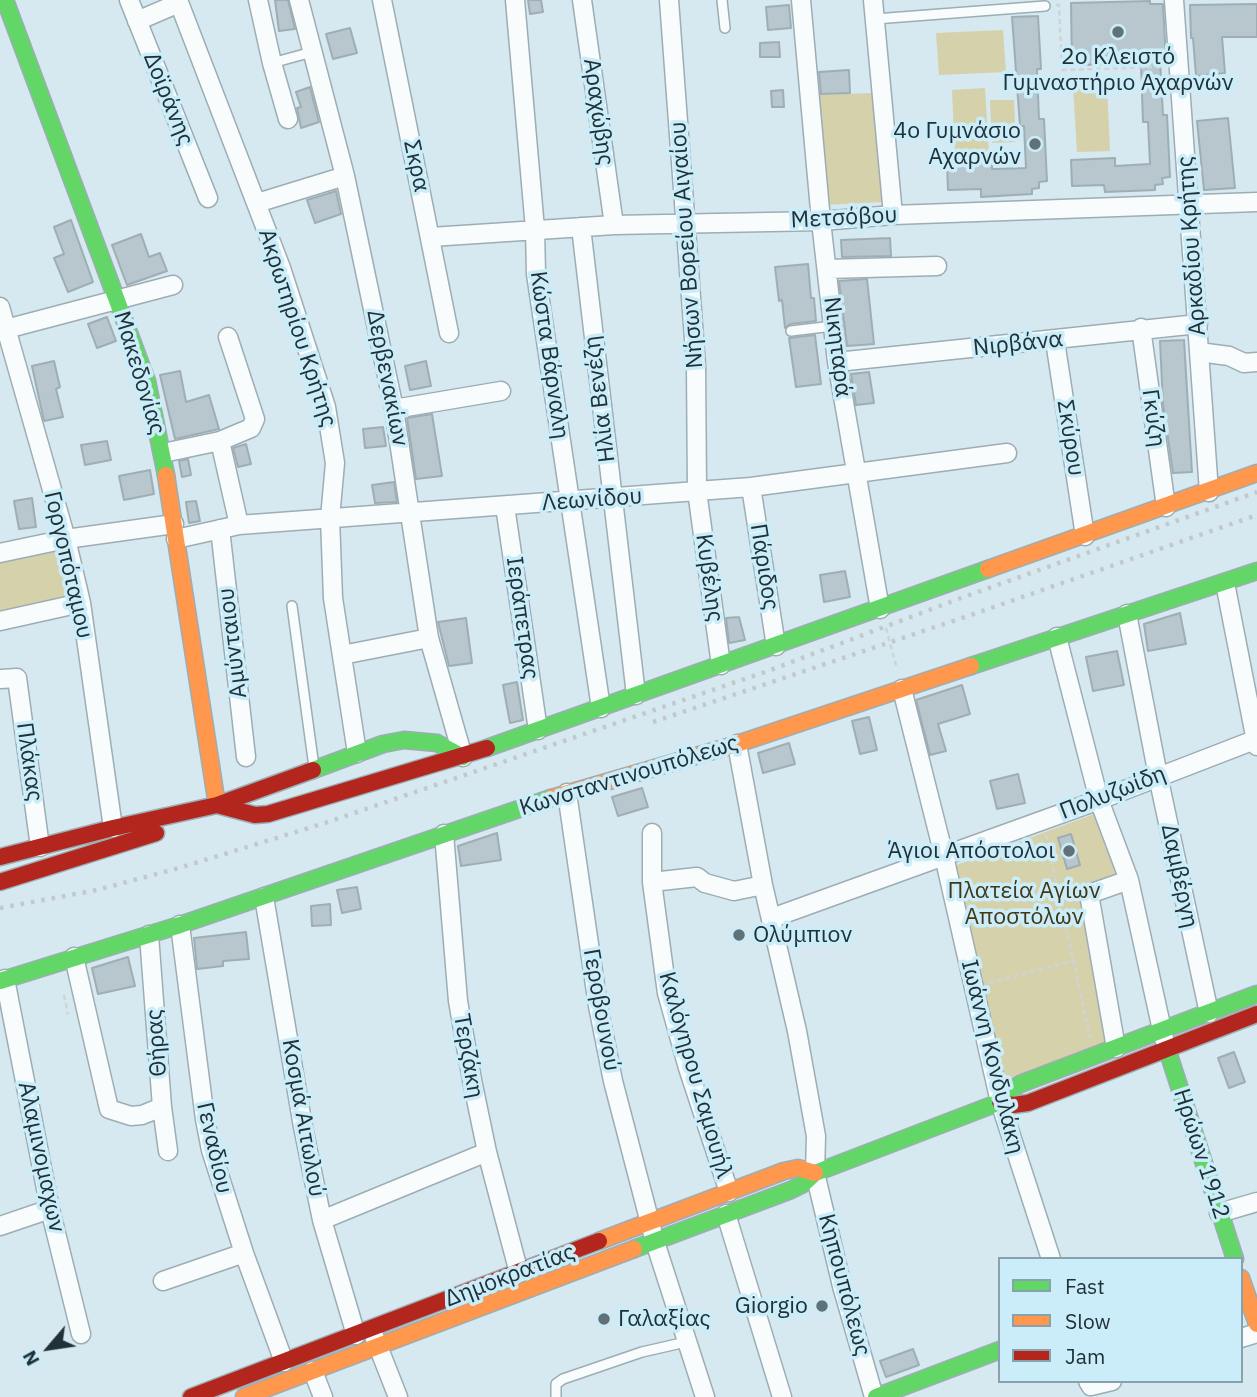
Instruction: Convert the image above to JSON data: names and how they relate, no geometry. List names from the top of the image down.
{
  "streets": {
    "street": [
      "Δοϊράνης",
      "Αραχώβης",
      "Σκρα",
      "Μετσόβου",
      "Νήσων Βορείου Αιγαίου",
      "Αρκαδίου Κρήτης",
      "Ακρωτηρίου Κρήτης",
      "Νιρβάνα",
      "Νικηταρά",
      "Κώστα Βάρναλη",
      "Μακεδονίας",
      "Δερβενακίων",
      "Ηλία Βενέζη",
      "Γκύζη",
      "Σκύρου",
      "Λεωνίδου",
      "Γοργοπόταμου",
      "Πάριδος",
      "Κυβέλης",
      "Ιεράπετρας",
      "Αμύνταιου",
      "Πλάκας",
      "Κωνσταντινουπόλεως",
      "Πολυζωίδη",
      "Δαμβέργη",
      "Γεροβουνού",
      "Θήρας",
      "Τερζάκη",
      "Ιωάννη Κονδυλάκη",
      "Καλόγηρου Σαμουήλ",
      "Κοσμά Αιτωλού",
      "Γεναδίου",
      "Ηρώων 1912",
      "Αλαμινομαχων",
      "Δημοκρατίας",
      "Κηπουπόλεως"
    ]
  },
  "crossings": [
    ["Αραχώβης", "Μετσόβου"],
    ["Σκρα", "Μετσόβου"],
    ["Μετσόβου", "Νήσων Βορείου Αιγαίου"],
    ["Μετσόβου", "Αρκαδίου Κρήτης"],
    ["Μετσόβου", "Νικηταρά"],
    ["Μετσόβου", "Κώστα Βάρναλη"],
    ["Μετσόβου", "Ηλία Βενέζη"],
    ["Νήσων Βορείου Αιγαίου", "Λεωνίδου"],
    ["Νήσων Βορείου Αιγαίου", "Κυβέλης"],
    ["Αρκαδίου Κρήτης", "Νιρβάνα"],
    ["Ακρωτηρίου Κρήτης", "Λεωνίδου"],
    ["Νιρβάνα", "Νικηταρά"],
    ["Νιρβάνα", "Γκύζη"],
    ["Νιρβάνα", "Σκύρου"],
    ["Νικηταρά", "Λεωνίδου"],
    ["Κώστα Βάρναλη", "Λεωνίδου"],
    ["Μακεδονίας", "Λεωνίδου"],
    ["Δερβενακίων", "Λεωνίδου"],
    ["Ηλία Βενέζη", "Λεωνίδου"],
    ["Λεωνίδου", "Γοργοπόταμου"],
    ["Λεωνίδου", "Πάριδος"],
    ["Λεωνίδου", "Κυβέλης"],
    ["Λεωνίδου", "Ιεράπετρας"],
    ["Λεωνίδου", "Αμύνταιου"],
    ["Κωνσταντινουπόλεως", "Δαμβέργη"],
    ["Κωνσταντινουπόλεως", "Γεροβουνού"],
    ["Κωνσταντινουπόλεως", "Θήρας"],
    ["Κωνσταντινουπόλεως", "Τερζάκη"],
    ["Κωνσταντινουπόλεως", "Ιωάννη Κονδυλάκη"],
    ["Κωνσταντινουπόλεως", "Κοσμά Αιτωλού"],
    ["Κωνσταντινουπόλεως", "Γεναδίου"],
    ["Κωνσταντινουπόλεως", "Αλαμινομαχων"],
    ["Κωνσταντινουπόλεως", "Κηπουπόλεως"],
    ["Πολυζωίδη", "Δαμβέργη"],
    ["Πολυζωίδη", "Ιωάννη Κονδυλάκη"],
    ["Πολυζωίδη", "Κηπουπόλεως"],
    ["Δαμβέργη", "Δημοκρατίας"],
    ["Γεροβουνού", "Δημοκρατίας"],
    ["Τερζάκη", "Δημοκρατίας"],
    ["Ιωάννη Κονδυλάκη", "Δημοκρατίας"],
    ["Καλόγηρου Σαμουήλ", "Δημοκρατίας"],
    ["Κοσμά Αιτωλού", "Δημοκρατίας"],
    ["Γεναδίου", "Δημοκρατίας"],
    ["Ηρώων 1912", "Δημοκρατίας"],
    ["Δημοκρατίας", "Κηπουπόλεως"]
  ],
  "parks": ["Πλατεία Αγίων Αποστόλων"],
  "places": [
    "2ο Κλειστό Γυμναστήριο Αχαρνών",
    "4ο Γυμνάσιο Αχαρνών",
    "Άγιοι Απόστολοι",
    "Ολύμπιον",
    "Giorgio",
    "Γαλαξίας"
  ],
  "legend": ["Fast", "Slow", "Jam"],
  "north": "bottom left"
}
